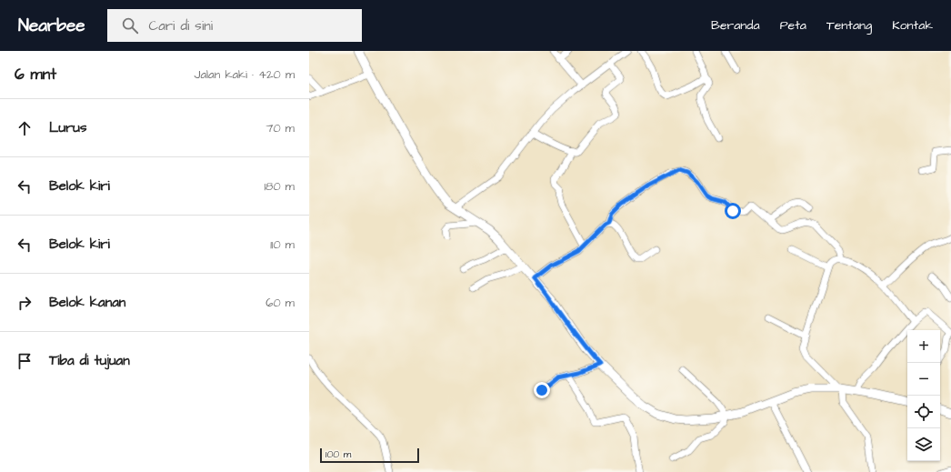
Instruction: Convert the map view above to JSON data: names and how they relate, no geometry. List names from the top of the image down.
{
  "scale_bar": "100 m",
  "page": {
    "header": "Nearbee",
    "search": "Cari di sini",
    "nav": [
      "Beranda",
      "Peta",
      "Tentang",
      "Kontak"
    ],
    "heading": ["6 mnt", "Jalan kaki · 420 m"],
    "list": [
      ["Lurus", "70 m"],
      ["Belok kiri", "180 m"],
      ["Belok kiri", "110 m"],
      ["Belok kanan", "60 m"],
      "Tiba di tujuan"
    ],
    "map_buttons": ["+", "−"],
    "scale": "100 m"
  }
}
